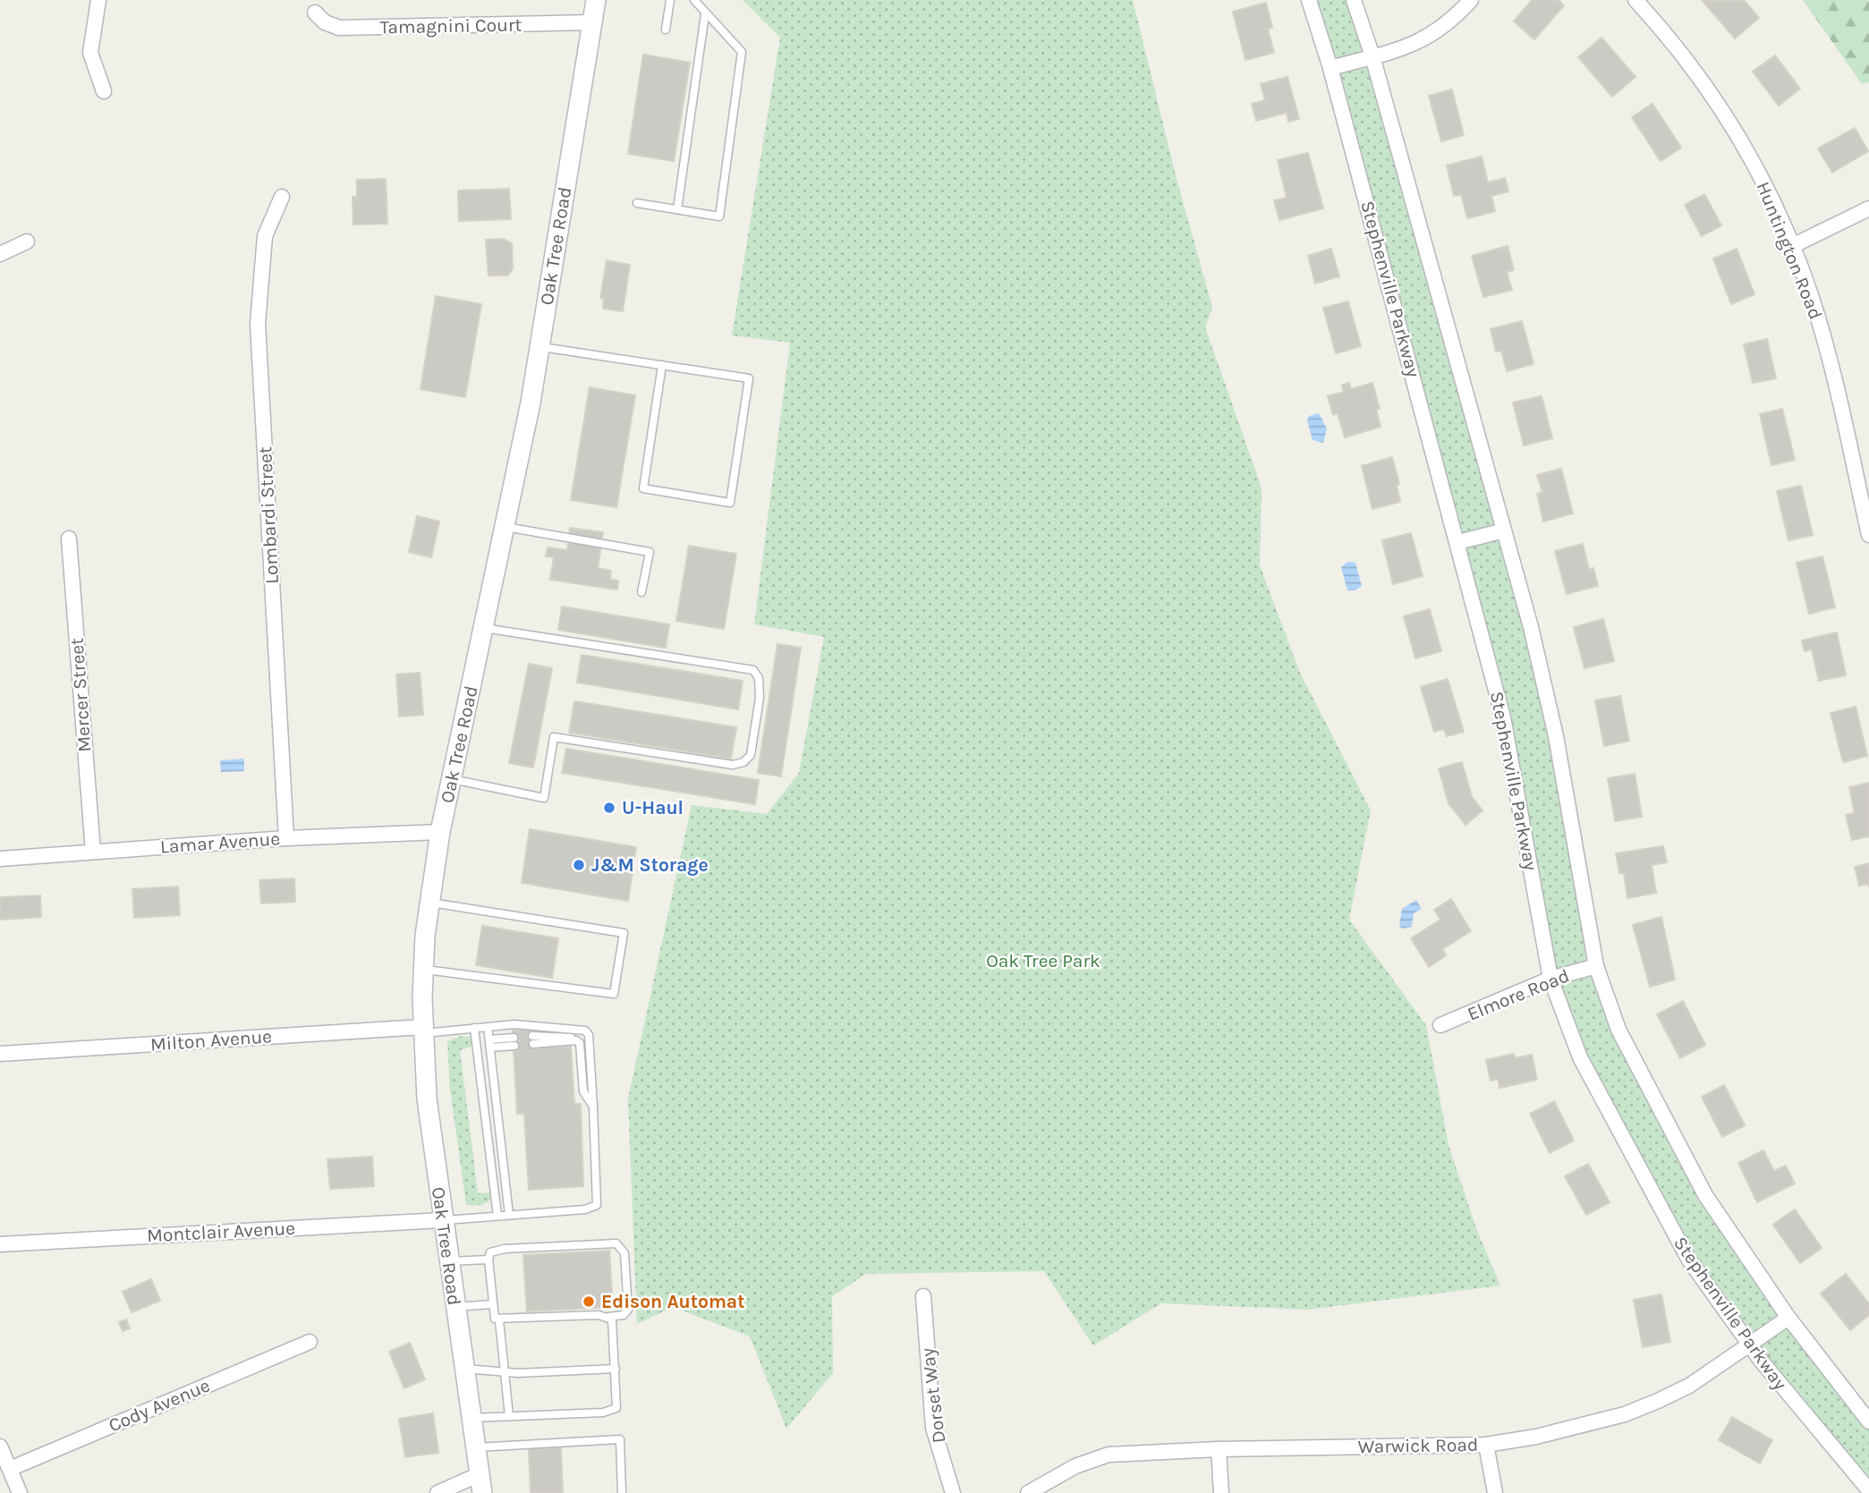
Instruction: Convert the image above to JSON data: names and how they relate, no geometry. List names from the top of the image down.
{
  "streets": {
    "main road": ["Oak Tree Road"],
    "street": [
      "Tamagnini Court",
      "Huntington Road",
      "Stephenville Parkway",
      "Lombardi Street",
      "Mercer Street",
      "Lamar Avenue",
      "Elmore Road",
      "Milton Avenue",
      "Montclair Avenue",
      "Dorset Way",
      "Cody Avenue",
      "Warwick Road"
    ]
  },
  "crossings": [
    ["Tamagnini Court", "Oak Tree Road"],
    ["Oak Tree Road", "Lamar Avenue"],
    ["Oak Tree Road", "Milton Avenue"],
    ["Oak Tree Road", "Montclair Avenue"],
    ["Stephenville Parkway", "Elmore Road"],
    ["Stephenville Parkway", "Warwick Road"],
    ["Lombardi Street", "Lamar Avenue"],
    ["Mercer Street", "Lamar Avenue"]
  ],
  "parks": ["Oak Tree Park"],
  "places": ["U-Haul", "J&M Storage", "Edison Automat"]
}
